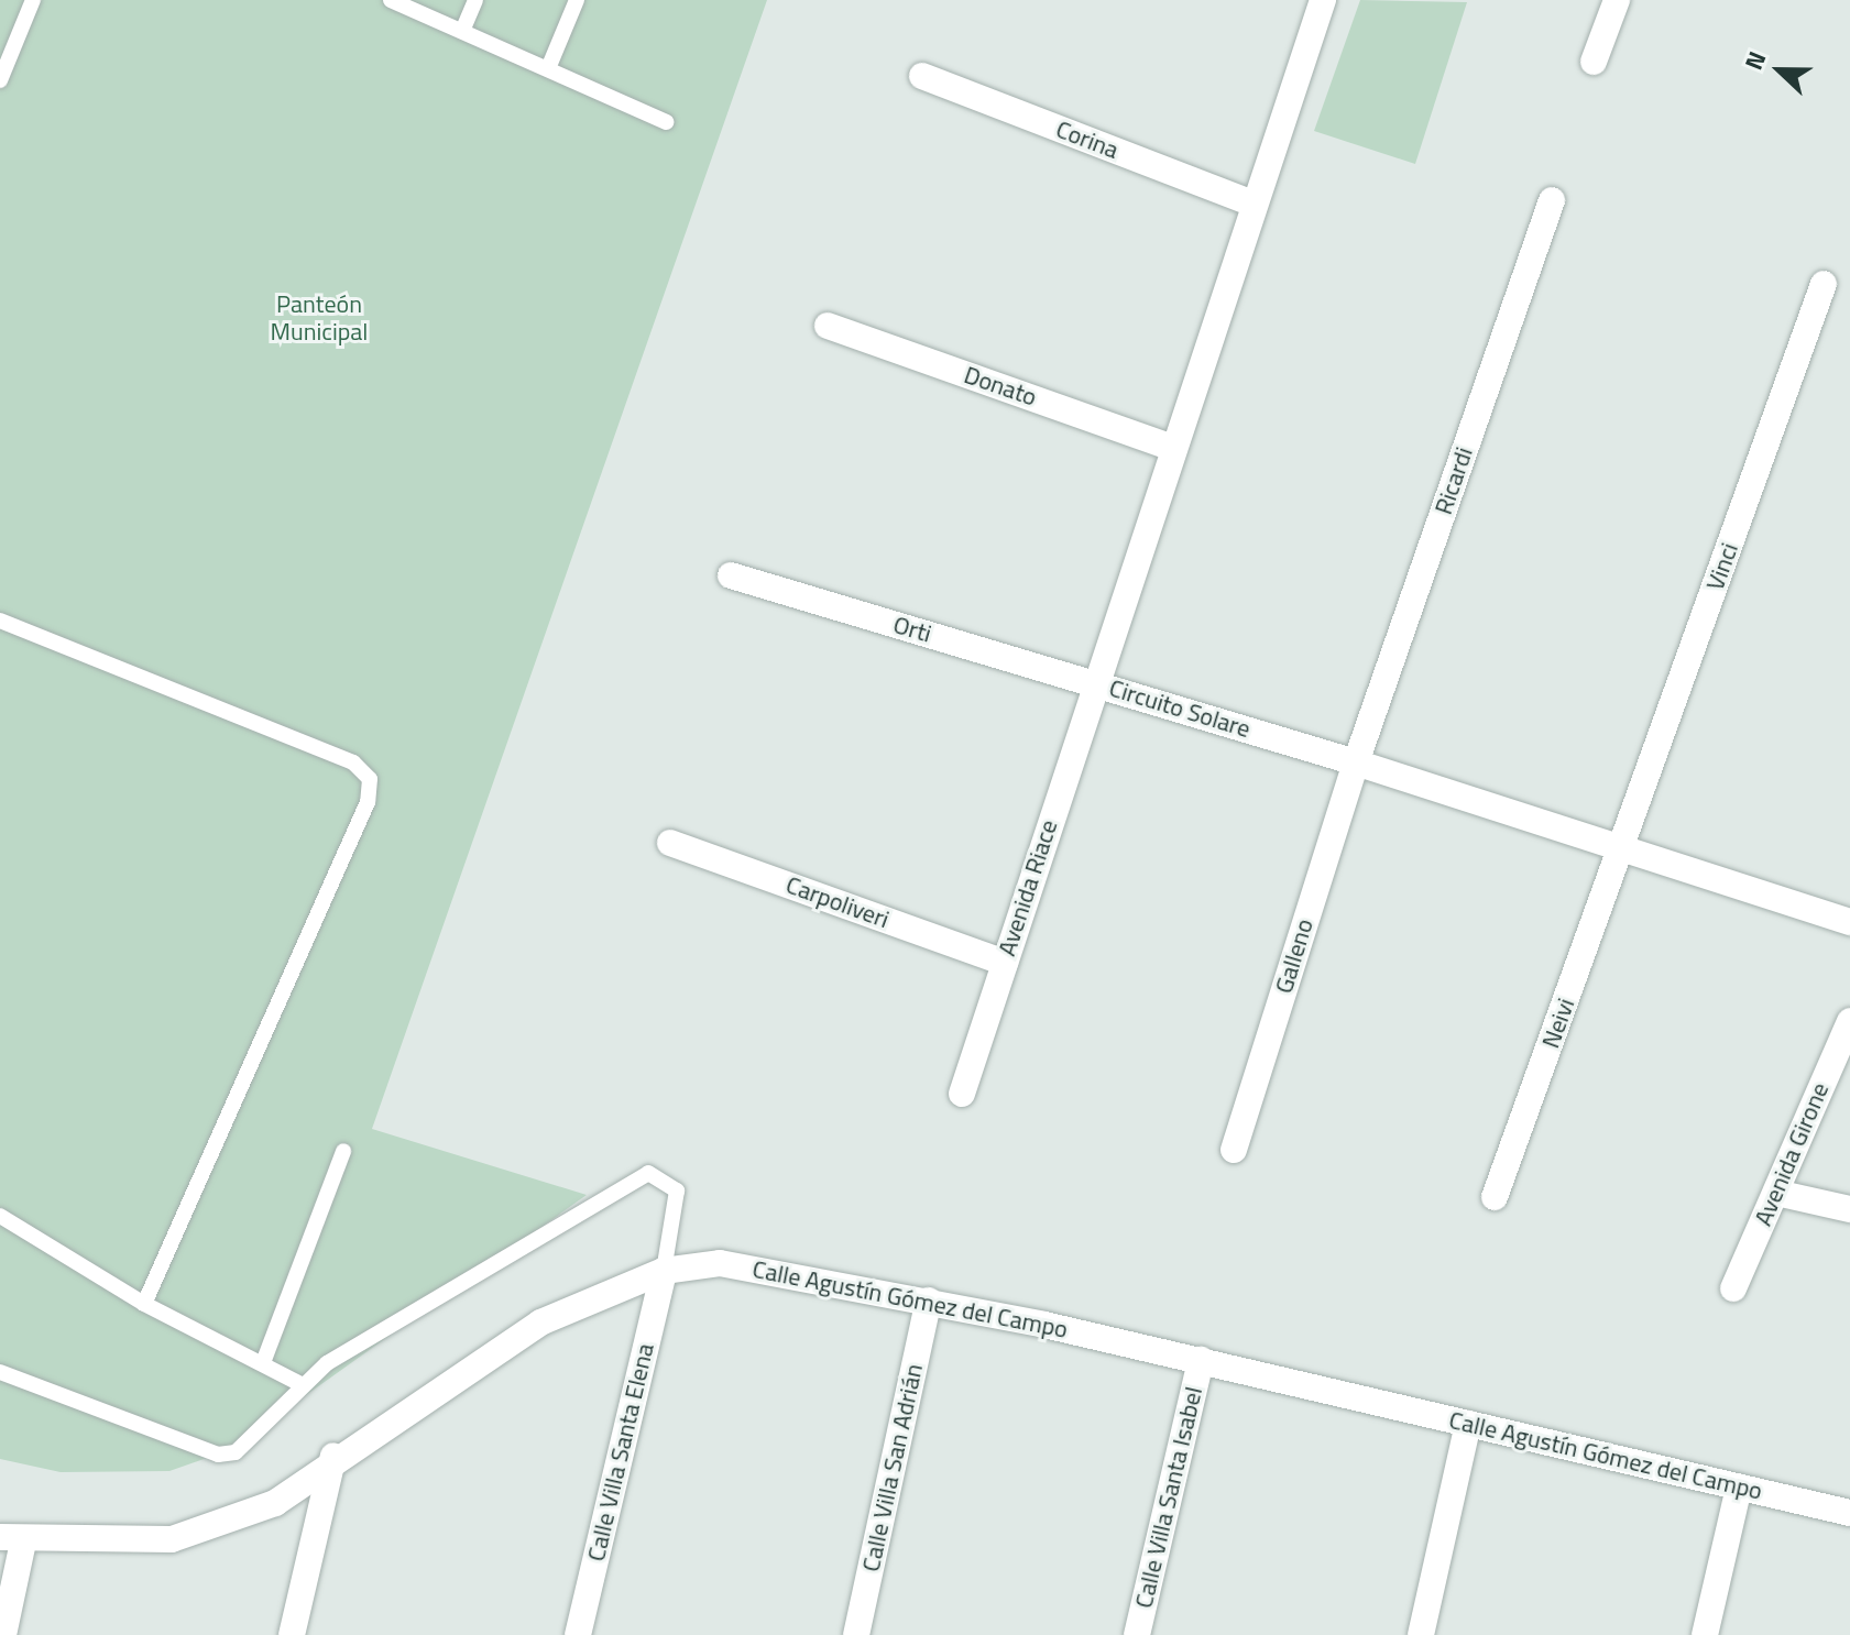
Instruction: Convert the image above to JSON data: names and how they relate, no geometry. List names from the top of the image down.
{
  "streets": {
    "street": [
      "Corina",
      "Donato",
      "Ricardi",
      "Vinci",
      "Orti",
      "Circuito Solare",
      "Avenida Riace",
      "Carpoliveri",
      "Galleno",
      "Neivi",
      "Avenida Girone",
      "Calle Agustín Gómez del Campo",
      "Calle Villa Santa Elena",
      "Calle Villa San Adrián",
      "Calle Villa Santa Isabel"
    ]
  },
  "crossings": [
    ["Corina", "Circuito Solare"],
    ["Donato", "Circuito Solare"],
    ["Ricardi", "Circuito Solare"],
    ["Ricardi", "Galleno"],
    ["Vinci", "Circuito Solare"],
    ["Vinci", "Neivi"],
    ["Orti", "Circuito Solare"],
    ["Orti", "Avenida Riace"],
    ["Circuito Solare", "Avenida Riace"],
    ["Circuito Solare", "Galleno"],
    ["Circuito Solare", "Neivi"],
    ["Avenida Riace", "Carpoliveri"],
    ["Calle Agustín Gómez del Campo", "Calle Villa Santa Elena"],
    ["Calle Agustín Gómez del Campo", "Calle Villa San Adrián"],
    ["Calle Agustín Gómez del Campo", "Calle Villa Santa Isabel"]
  ],
  "parks": ["Panteón Municipal"],
  "north": "left"
}
